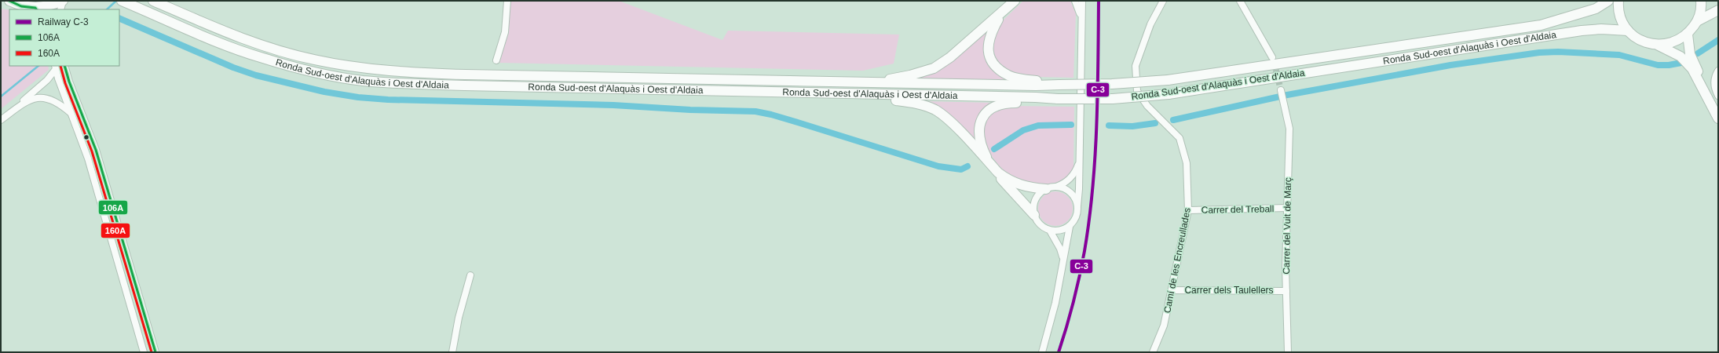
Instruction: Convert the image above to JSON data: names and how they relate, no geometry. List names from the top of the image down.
{
  "streets": {
    "main road": ["Ronda Sud-oest d'Alaquàs i Oest d'Aldaia"],
    "street": [
      "Carrer del Treball",
      "Carrer del Vuit de Març",
      "Camí de les Encreullades",
      "Carrer dels Taulellers"
    ]
  },
  "crossings": [
    ["Carrer del Treball", "Carrer del Vuit de Març"],
    ["Carrer del Treball", "Camí de les Encreullades"],
    ["Carrer del Vuit de Març", "Carrer dels Taulellers"],
    ["Camí de les Encreullades", "Carrer dels Taulellers"]
  ],
  "lines": ["rail line C-3", "transit line 106A", "transit line 160A"],
  "legend": ["Railway C-3", "106A", "160A"]
}
